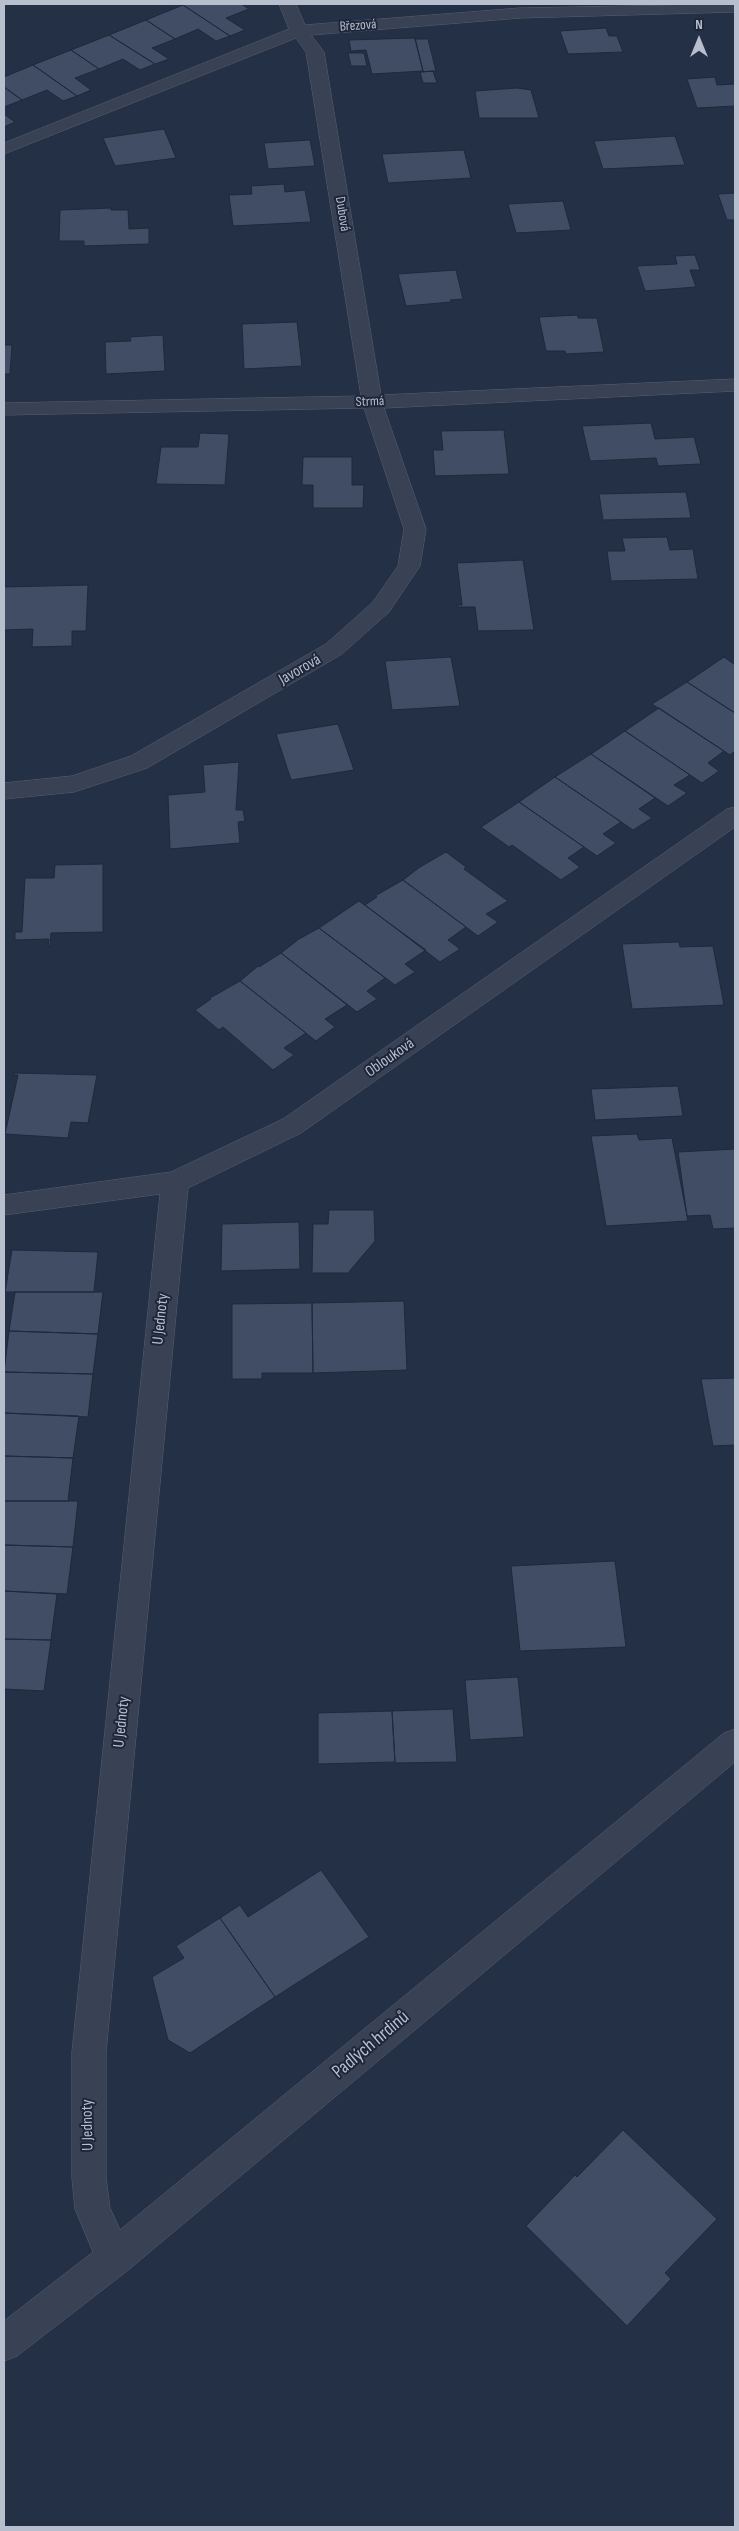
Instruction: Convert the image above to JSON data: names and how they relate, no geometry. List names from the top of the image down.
{
  "streets": {
    "street": [
      "Březová",
      "Dubová",
      "Strmá",
      "Javorová",
      "Oblouková",
      "U Jednoty",
      "Padlých hrdinů"
    ]
  },
  "crossings": [
    ["Březová", "Dubová"],
    ["Dubová", "Strmá"],
    ["Dubová", "Javorová"],
    ["Strmá", "Javorová"],
    ["Oblouková", "U Jednoty"],
    ["U Jednoty", "Padlých hrdinů"]
  ],
  "north": "top"
}
